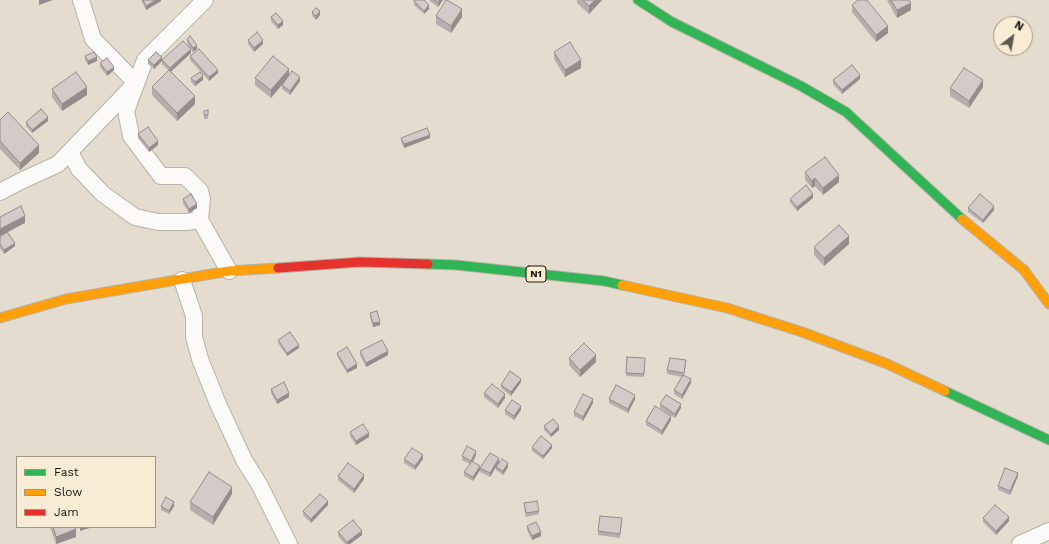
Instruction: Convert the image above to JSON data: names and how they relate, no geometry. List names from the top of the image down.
{
  "streets": {
    "main road": ["N1"]
  },
  "legend": ["Fast", "Slow", "Jam"],
  "north": "top right"
}
